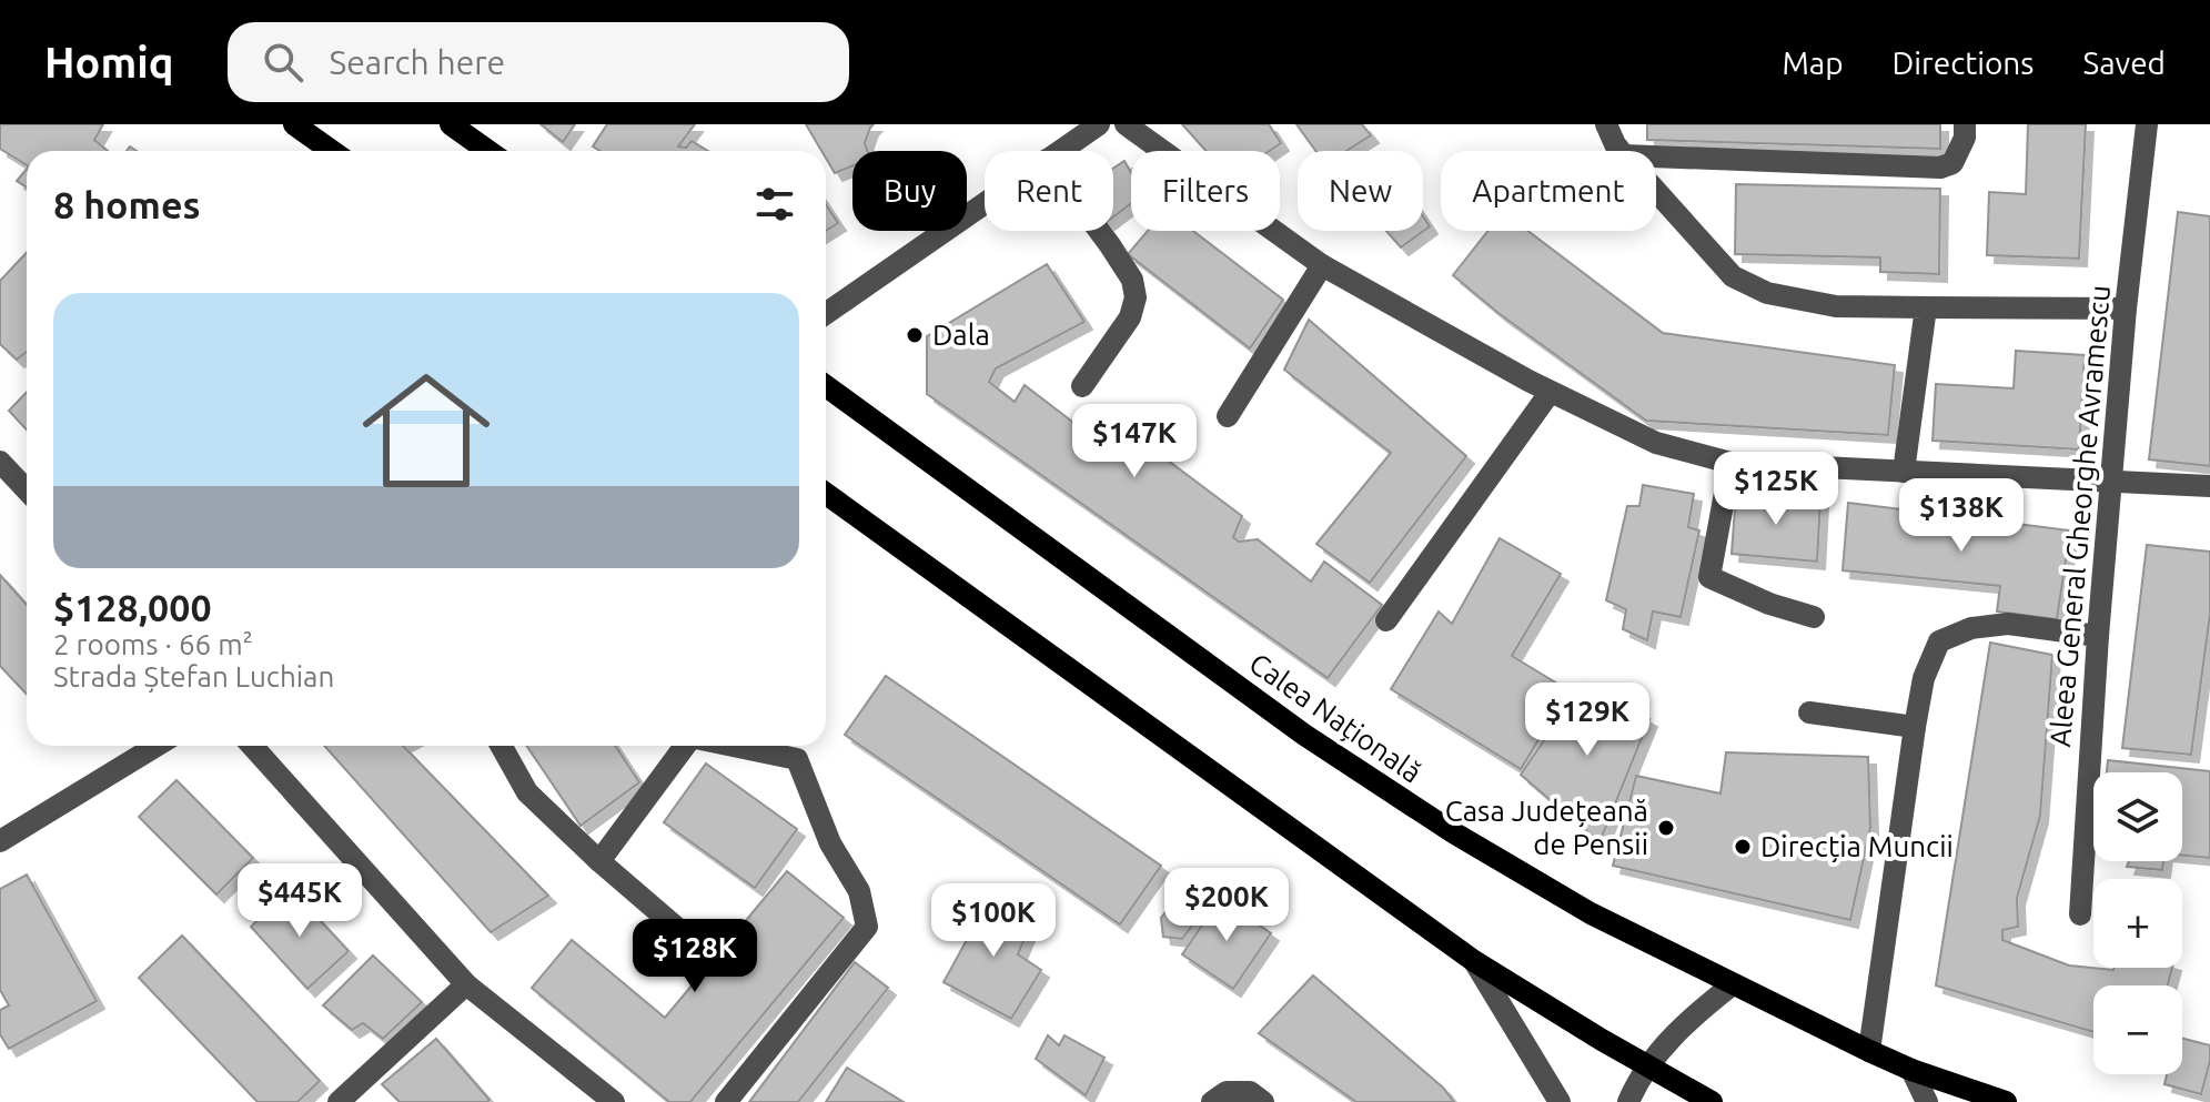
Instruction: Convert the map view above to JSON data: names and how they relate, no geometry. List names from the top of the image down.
{
  "streets": {
    "main road": ["Calea Națională"],
    "street": ["Aleea General Gheorghe Avramescu"]
  },
  "places": ["Dala", "Casa Județeană de Pensii", "Direcția Muncii"],
  "page": {
    "header": "Homiq",
    "search": "Search here",
    "nav": ["Map", "Directions", "Saved"],
    "chip": [
      "Buy",
      "Rent",
      "Filters",
      "New",
      "Apartment"
    ],
    "heading": "8 homes",
    "list": [
      {
        "name": "$128,000",
        "note": "2 rooms · 66 m² · Strada Ștefan Luchian"
      }
    ],
    "price": [
      "$147K",
      "$125K",
      "$138K",
      "$129K",
      "$445K",
      "$200K",
      "$100K",
      "$128K"
    ],
    "map_buttons": ["+", "−"]
  }
}
